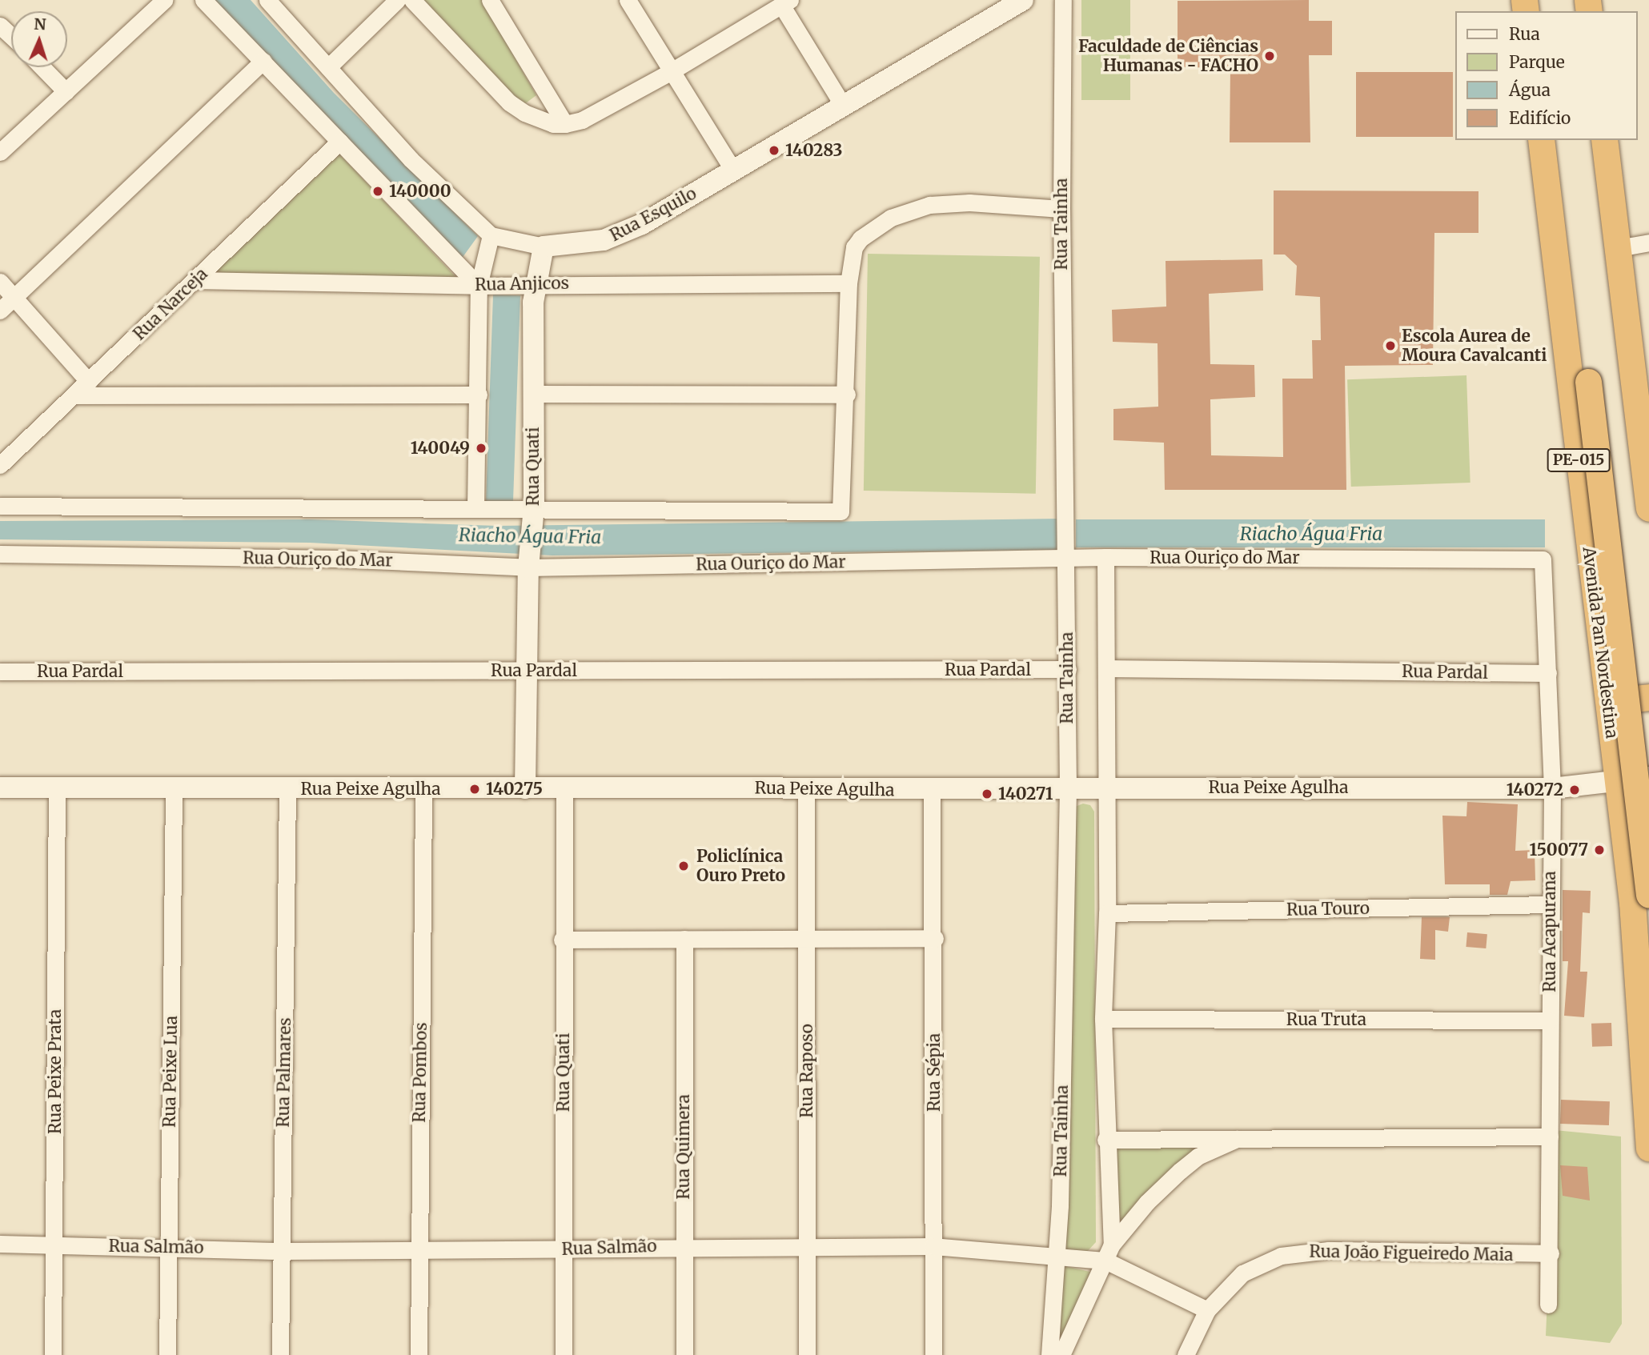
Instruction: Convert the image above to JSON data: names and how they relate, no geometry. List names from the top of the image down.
{
  "streets": {
    "highway": ["PE-015", "Avenida Pan Nordestina"],
    "street": [
      "Rua Esquilo",
      "Rua Tainha",
      "Rua Anjicos",
      "Rua Narceja",
      "Rua Quati",
      "Rua Ouriço do Mar",
      "Rua Pardal",
      "Rua Peixe Agulha",
      "Rua Touro",
      "Rua Acapurana",
      "Rua Truta",
      "Rua Raposo",
      "Rua Peixe Prata",
      "Rua Peixe Lua",
      "Rua Palmares",
      "Rua Pombos",
      "Rua Sépia",
      "Rua Quimera",
      "Rua Salmão",
      "Rua João Figueiredo Maia"
    ]
  },
  "crossings": [
    ["Rua Esquilo", "Rua Quati"],
    ["Rua Tainha", "Rua Ouriço do Mar"],
    ["Rua Tainha", "Rua Pardal"],
    ["Rua Tainha", "Rua Peixe Agulha"],
    ["Rua Tainha", "Rua Salmão"],
    ["Rua Anjicos", "Rua Narceja"],
    ["Rua Anjicos", "Rua Quati"],
    ["Rua Quati", "Rua Ouriço do Mar"],
    ["Rua Quati", "Rua Pardal"],
    ["Rua Quati", "Rua Peixe Agulha"],
    ["Rua Quati", "Rua Salmão"],
    ["Rua Ouriço do Mar", "Rua Acapurana"],
    ["Avenida Pan Nordestina", "Rua Peixe Agulha"],
    ["Rua Pardal", "Rua Acapurana"],
    ["Rua Peixe Agulha", "Rua Acapurana"],
    ["Rua Peixe Agulha", "Rua Raposo"],
    ["Rua Peixe Agulha", "Rua Peixe Prata"],
    ["Rua Peixe Agulha", "Rua Peixe Lua"],
    ["Rua Peixe Agulha", "Rua Palmares"],
    ["Rua Peixe Agulha", "Rua Pombos"],
    ["Rua Peixe Agulha", "Rua Sépia"],
    ["Rua Touro", "Rua Acapurana"],
    ["Rua Acapurana", "Rua Truta"],
    ["Rua Acapurana", "Rua João Figueiredo Maia"],
    ["Rua Raposo", "Rua Salmão"],
    ["Rua Peixe Prata", "Rua Salmão"],
    ["Rua Peixe Lua", "Rua Salmão"],
    ["Rua Palmares", "Rua Salmão"],
    ["Rua Pombos", "Rua Salmão"],
    ["Rua Sépia", "Rua Salmão"],
    ["Rua Quimera", "Rua Salmão"],
    ["Rua Salmão", "Rua João Figueiredo Maia"]
  ],
  "water": ["Riacho Água Fria"],
  "places": [
    "Faculdade de Ciências Humanas - FACHO",
    "140283",
    "140000",
    "Escola Aurea de Moura Cavalcanti",
    "140049",
    "140275",
    "140272",
    "140271",
    "150077",
    "Policlínica Ouro Preto"
  ],
  "legend": [
    "Rua",
    "Parque",
    "Água",
    "Edifício"
  ],
  "north": "top"
}
